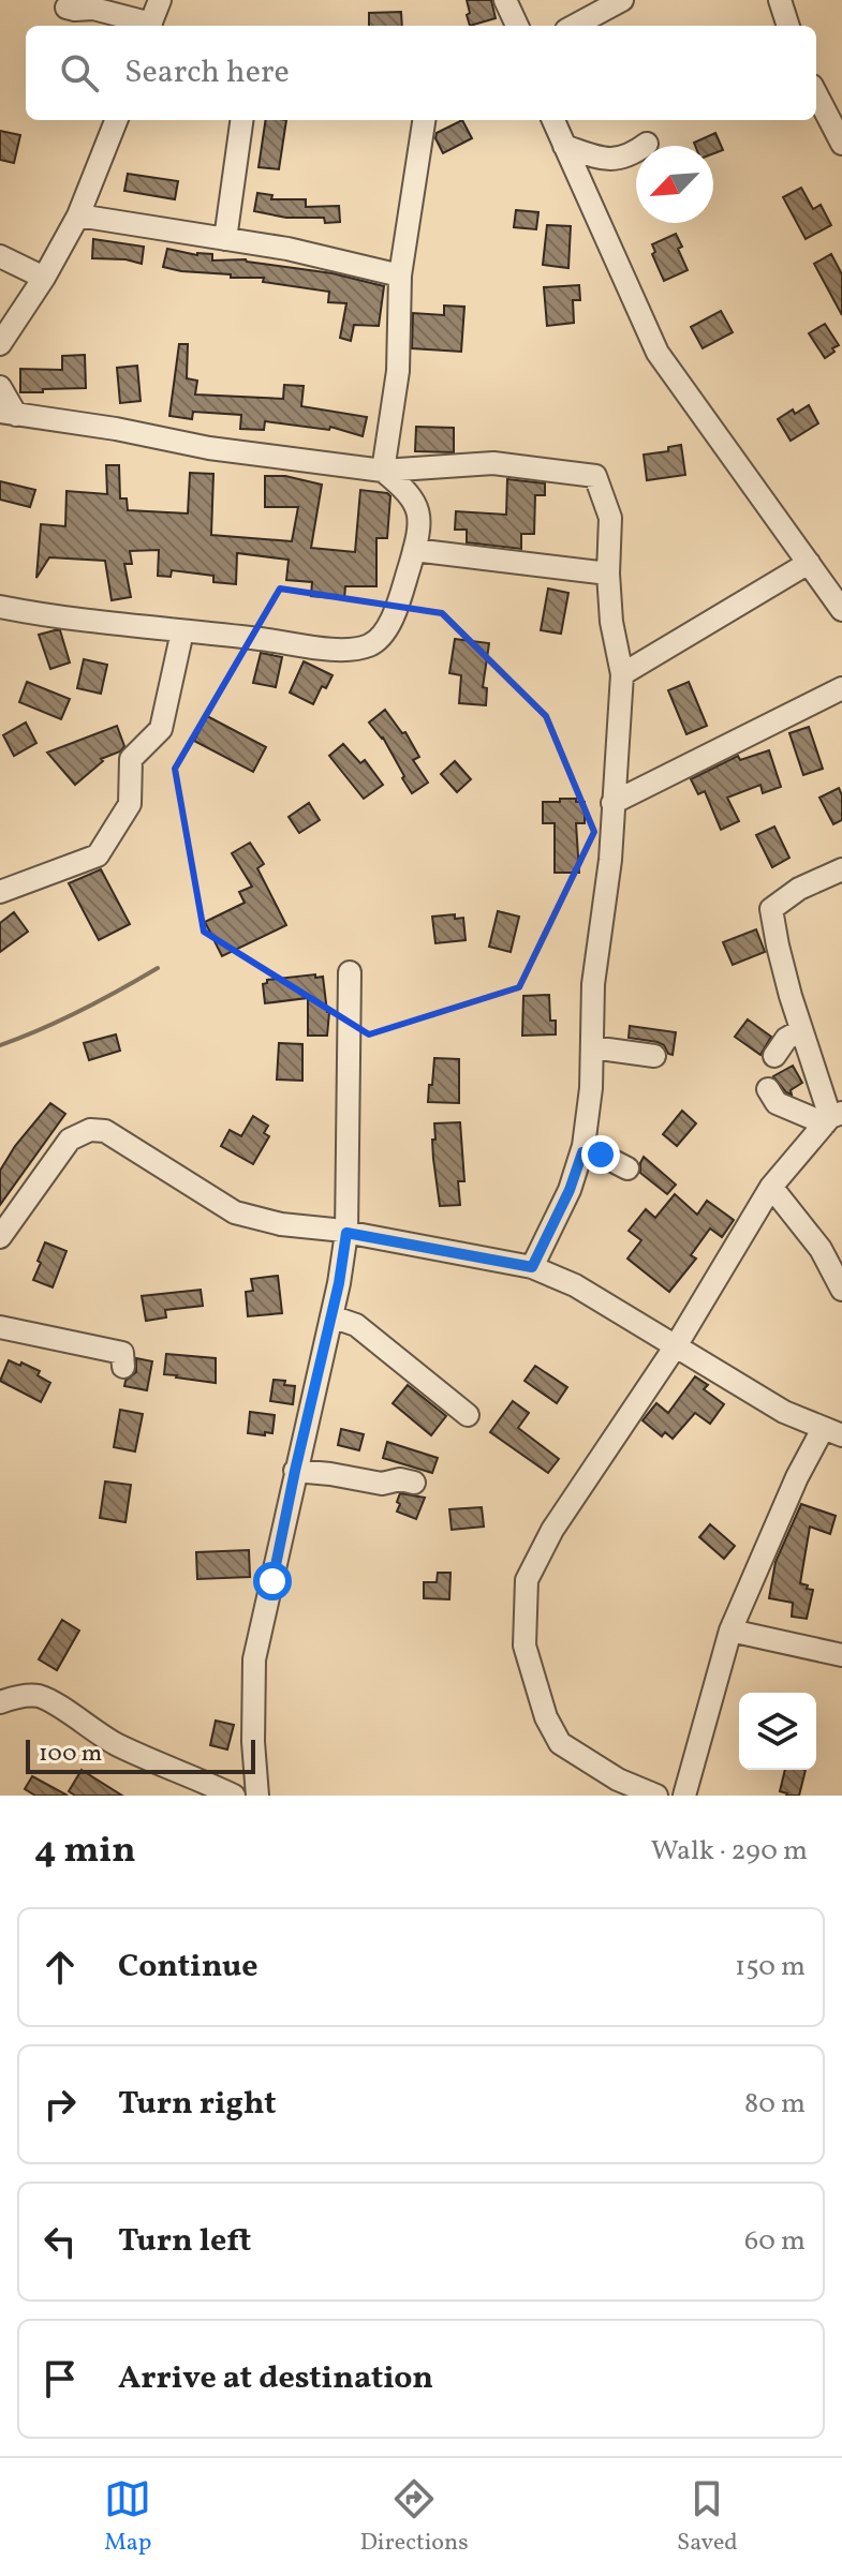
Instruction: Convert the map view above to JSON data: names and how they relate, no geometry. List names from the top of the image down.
{
  "scale_bar": "100 m",
  "north": "bottom left",
  "page": {
    "search": "Search here",
    "scale": "100 m",
    "heading": ["4 min", "Walk · 290 m"],
    "list": [
      ["Continue", "150 m"],
      ["Turn right", "80 m"],
      ["Turn left", "60 m"],
      "Arrive at destination"
    ],
    "nav": ["Map", "Directions", "Saved"]
  }
}
